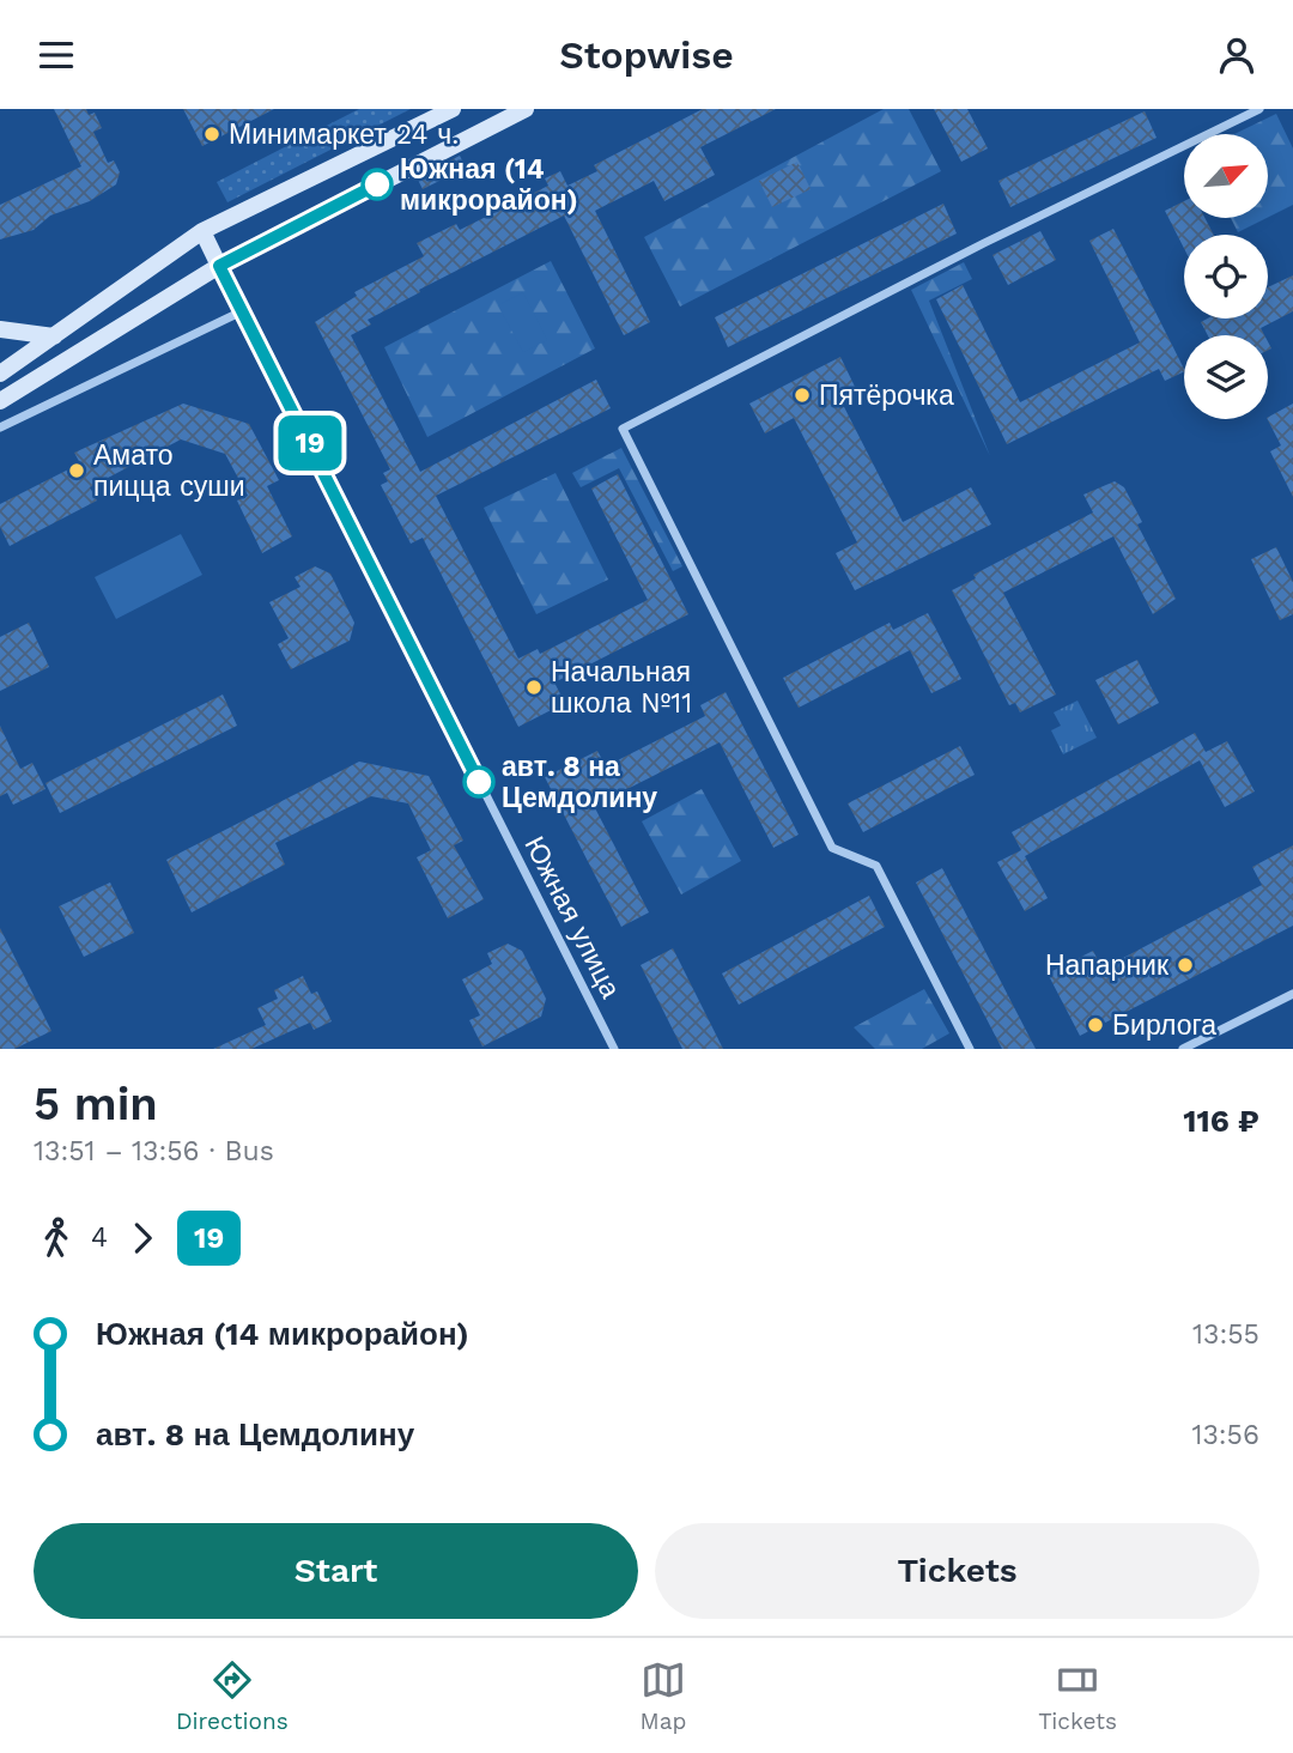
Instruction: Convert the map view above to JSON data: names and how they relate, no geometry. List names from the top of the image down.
{
  "streets": {
    "street": ["Южная улица"]
  },
  "places": [
    "Минимаркет 24 ч.",
    "Южная (14 микрорайон)",
    "Пятёрочка",
    "Амато пицца суши",
    "Начальная школа №11",
    "авт. 8 на Цемдолину",
    "Напарник",
    "Бирлога"
  ],
  "lines": ["bus line 19"],
  "north": "top right",
  "page": {
    "header": "Stopwise",
    "on_map": "19",
    "heading": ["5 min", "13:51 – 13:56 · Bus", "116 ₽"],
    "legs": ["4", "19"],
    "list": [
      {
        "name": "Южная (14 микрорайон)",
        "value": "13:55"
      },
      {
        "name": "авт. 8 на Цемдолину",
        "value": "13:56"
      }
    ],
    "buttons": ["Start", "Tickets"],
    "tabs": ["Directions", "Map", "Tickets"]
  }
}
